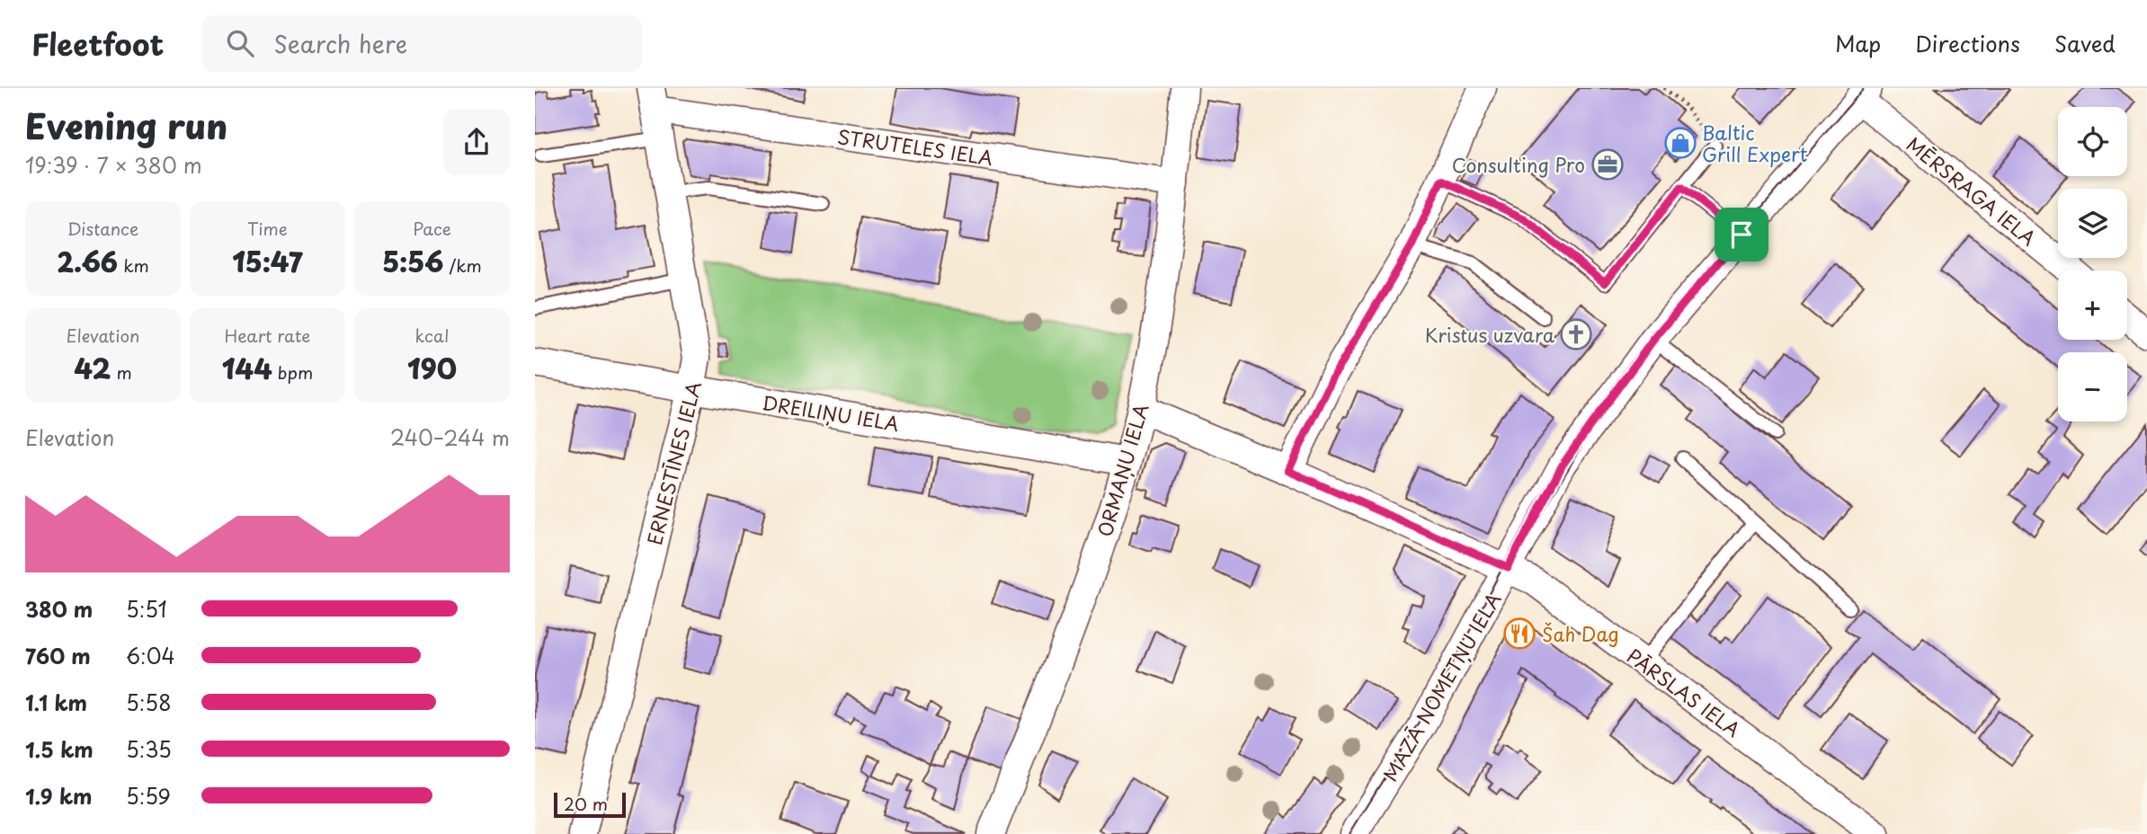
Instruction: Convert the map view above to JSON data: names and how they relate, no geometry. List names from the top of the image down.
{
  "streets": {
    "street": [
      "STRUTELES IELA",
      "MĒRSRAGA IELA",
      "DREILIŅU IELA",
      "ERNESTĪNES IELA",
      "ORMAŅU IELA",
      "MAZĀ NOMETŅU IELA",
      "PĀRSLAS IELA"
    ]
  },
  "crossings": [
    ["STRUTELES IELA", "ERNESTĪNES IELA"],
    ["STRUTELES IELA", "ORMAŅU IELA"],
    ["MĒRSRAGA IELA", "MAZĀ NOMETŅU IELA"],
    ["DREILIŅU IELA", "ERNESTĪNES IELA"],
    ["DREILIŅU IELA", "ORMAŅU IELA"],
    ["ORMAŅU IELA", "PĀRSLAS IELA"],
    ["MAZĀ NOMETŅU IELA", "PĀRSLAS IELA"]
  ],
  "places": {
    "shop": ["Baltic Grill Expert"],
    "office": ["Consulting Pro"],
    "church": ["Kristus uzvara"],
    "restaurant": ["Šah Dag"]
  },
  "scale_bar": "20 m",
  "page": {
    "header": "Fleetfoot",
    "search": "Search here",
    "nav": ["Map", "Directions", "Saved"],
    "heading": ["Evening run", "19:39 · 7 × 380 m"],
    "map_buttons": ["+", "−"],
    "stats": [
      ["Distance", "2.66 km"],
      ["Time", "15:47"],
      ["Pace", "5:56 /km"],
      ["Elevation", "42 m"],
      ["Heart rate", "144 bpm"],
      ["kcal", "190"]
    ],
    "chart": ["Elevation", "240–244 m"],
    "list": [
      {
        "name": "380 m",
        "note": "5:51"
      },
      {
        "name": "760 m",
        "note": "6:04"
      },
      {
        "name": "1.1 km",
        "note": "5:58"
      },
      {
        "name": "1.5 km",
        "note": "5:35"
      },
      {
        "name": "1.9 km",
        "note": "5:59"
      }
    ],
    "scale": "20 m"
  }
}
